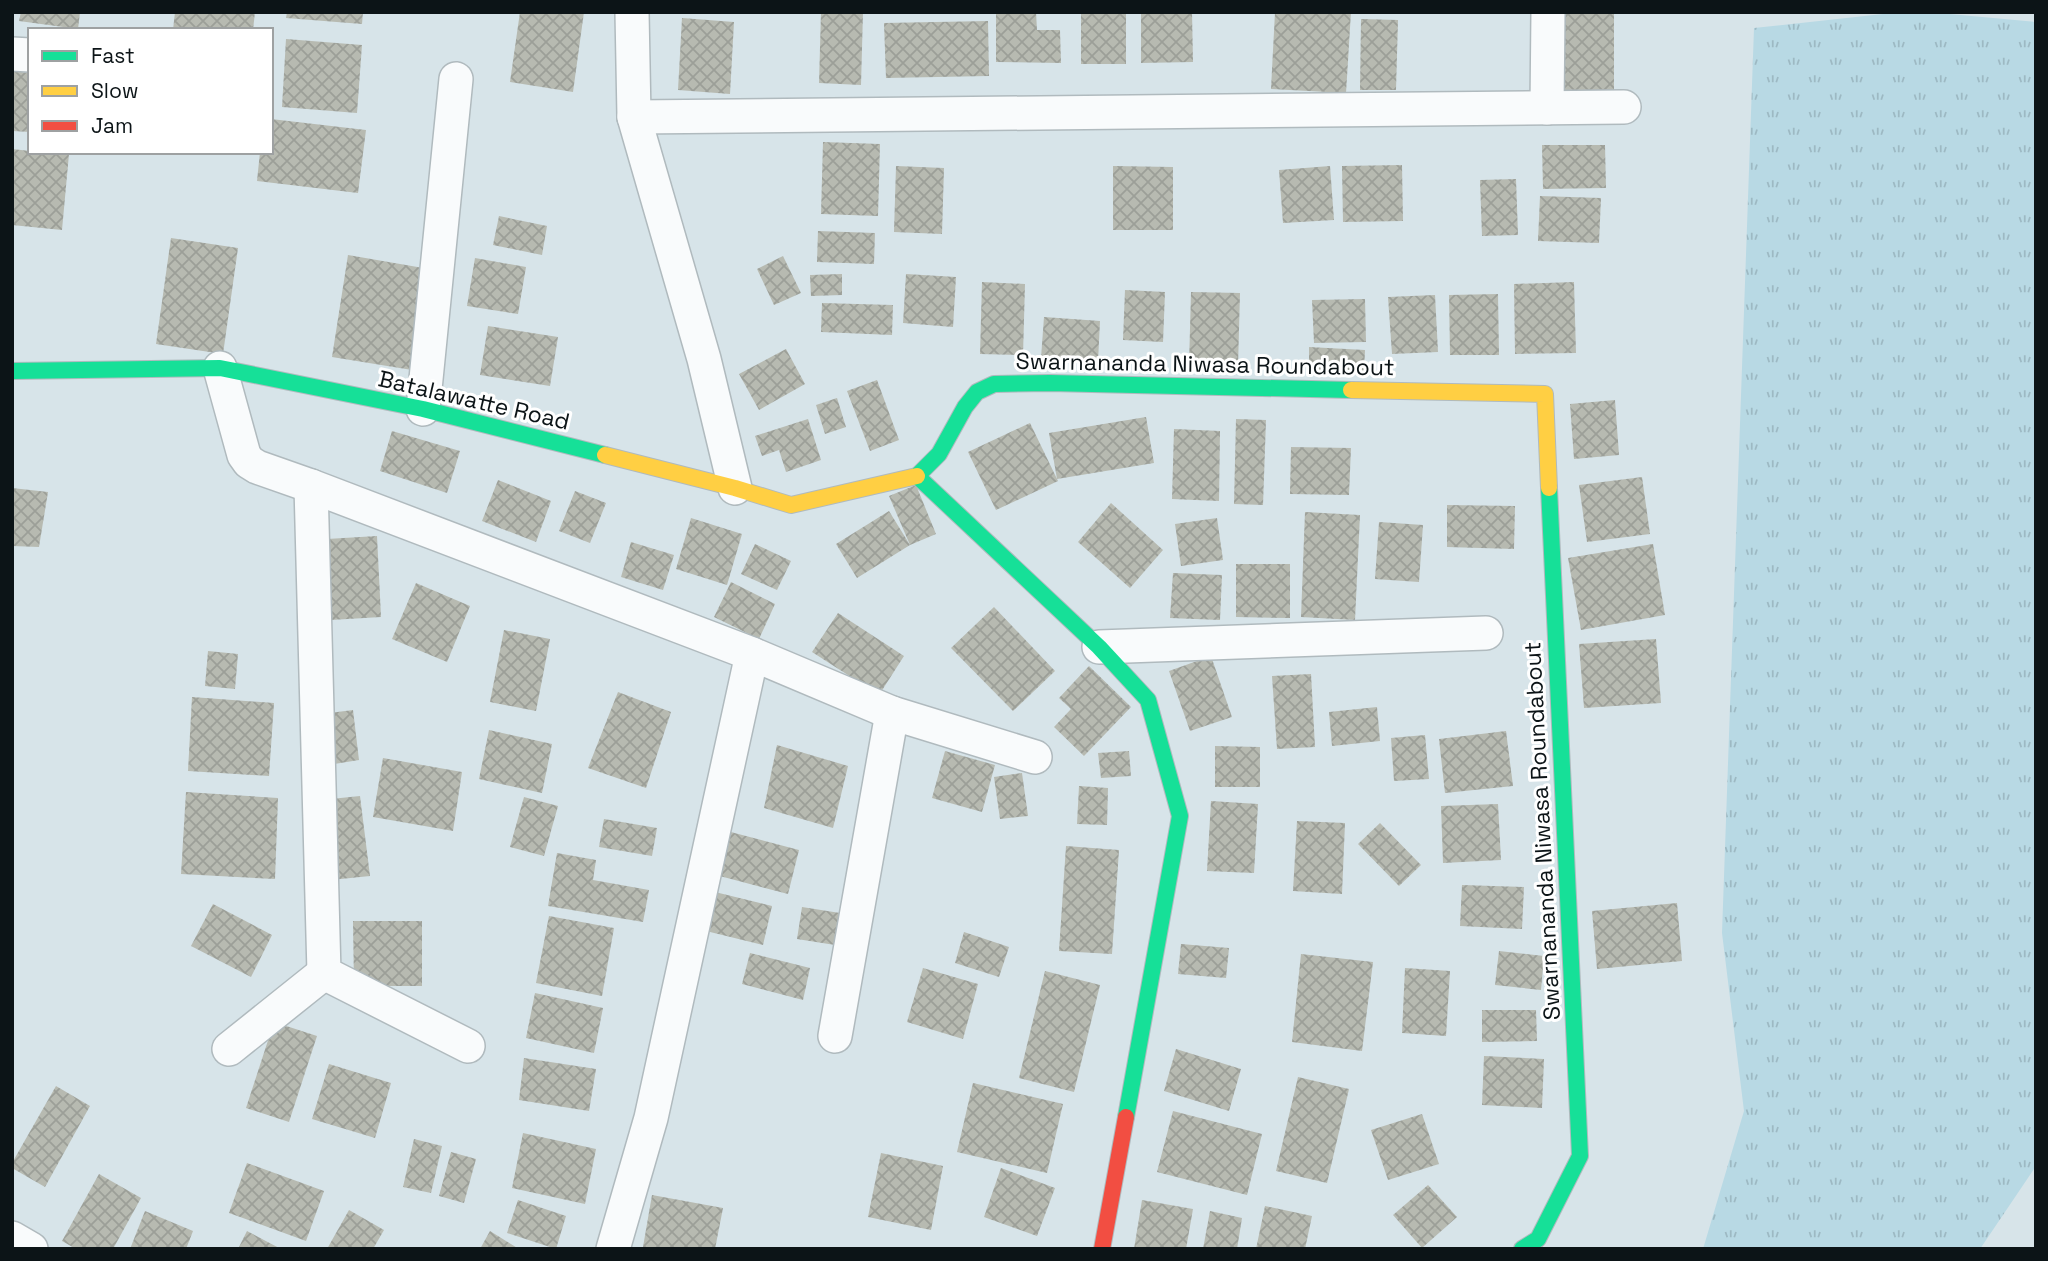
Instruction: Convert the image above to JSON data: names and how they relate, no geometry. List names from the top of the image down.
{
  "streets": {
    "street": ["Swarnananda Niwasa Roundabout", "Batalawatte Road"]
  },
  "crossings": [
    ["Swarnananda Niwasa Roundabout", "Batalawatte Road"]
  ],
  "legend": ["Fast", "Slow", "Jam"]
}
